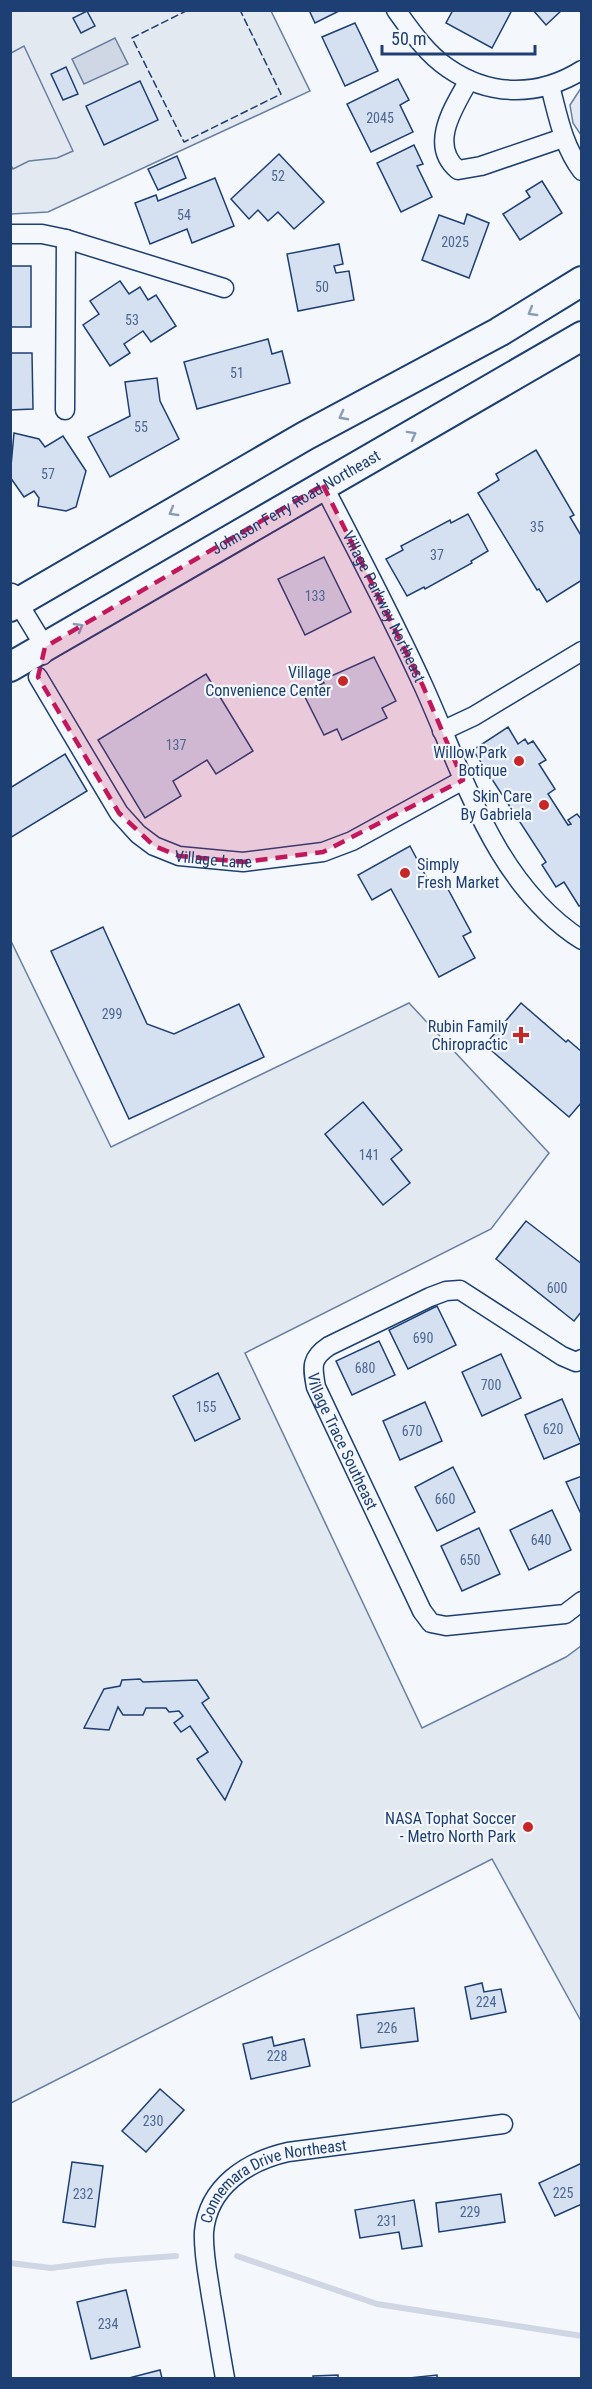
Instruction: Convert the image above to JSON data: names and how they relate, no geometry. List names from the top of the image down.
{
  "streets": {
    "main road": ["Johnson Ferry Road Northeast"],
    "street": [
      "Village Parkway Northeast",
      "Village Lane",
      "Village Trace Southeast",
      "Connemara Drive Northeast"
    ]
  },
  "crossings": [
    ["Johnson Ferry Road Northeast", "Village Parkway Northeast"],
    ["Village Parkway Northeast", "Village Lane"]
  ],
  "places": {
    "other": [
      "Village Convenience Center",
      "Willow Park Botique",
      "Skin Care By Gabriela",
      "Simply Fresh Market",
      "NASA Tophat Soccer - Metro North Park"
    ],
    "health": ["Rubin Family Chiropractic"]
  },
  "house_numbers": [
    "2045",
    "52",
    "54",
    "2025",
    "50",
    "53",
    "51",
    "55",
    "57",
    "35",
    "37",
    "133",
    "137",
    "299",
    "141",
    "600",
    "690",
    "680",
    "700",
    "155",
    "620",
    "670",
    "660",
    "640",
    "650",
    "224",
    "226",
    "228",
    "230",
    "225",
    "232",
    "229",
    "231",
    "234"
  ],
  "scale_bar": "50 m"
}
